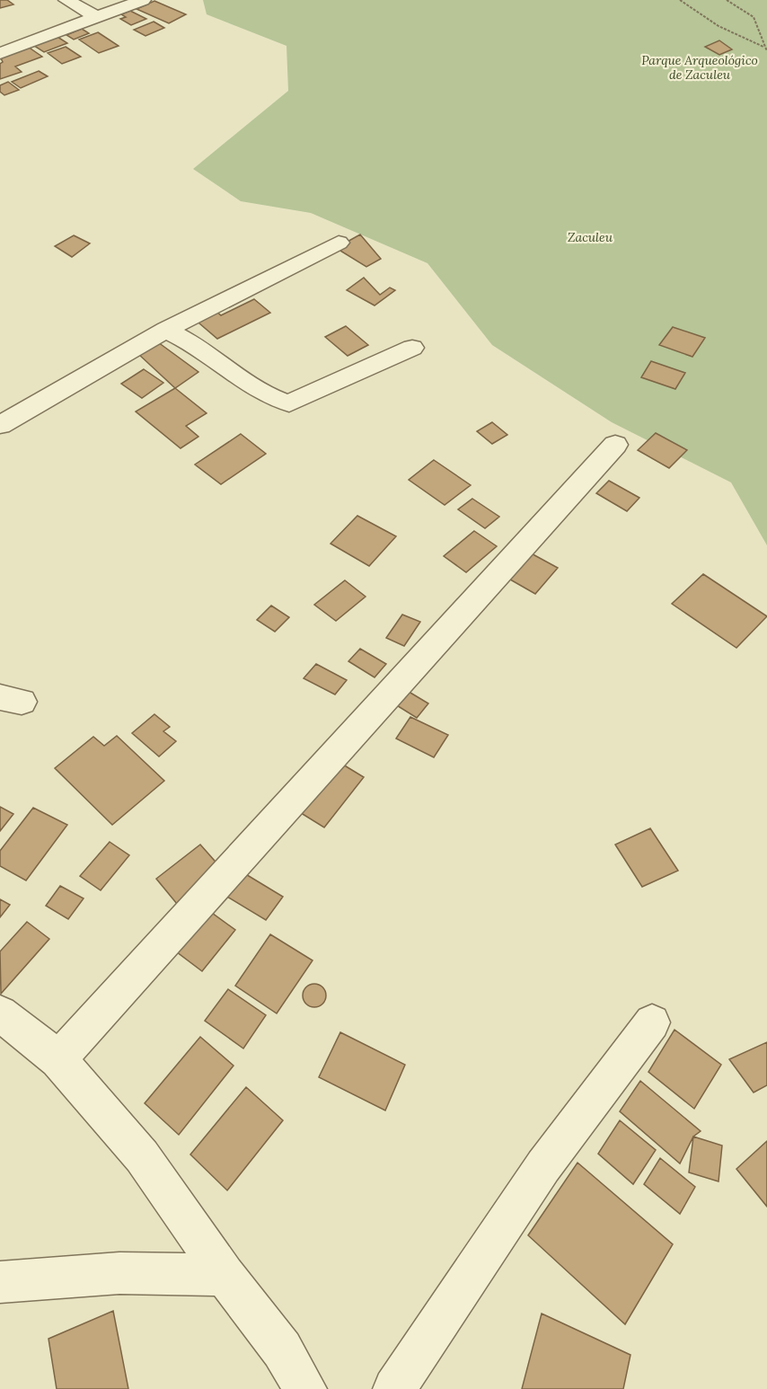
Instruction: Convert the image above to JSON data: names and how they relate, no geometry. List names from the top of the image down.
{
  "parks": ["Parque Arqueológico de Zaculeu", "Zaculeu"]
}
